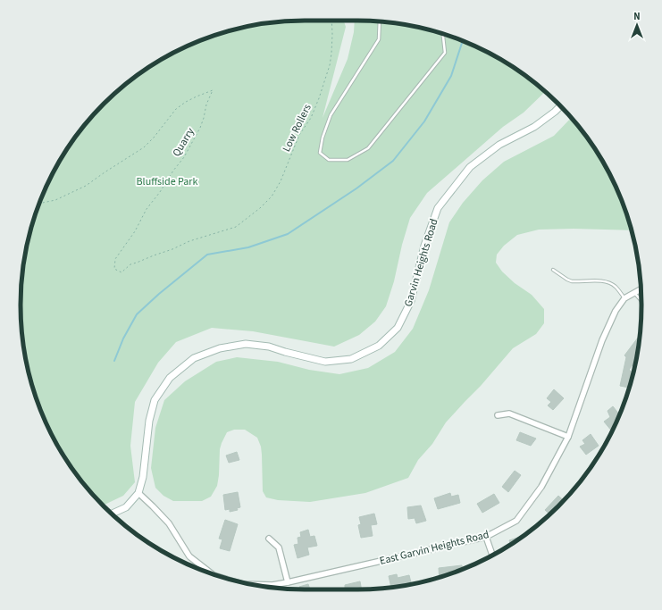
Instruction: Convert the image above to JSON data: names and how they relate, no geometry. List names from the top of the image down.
{
  "streets": {
    "main road": ["Garvin Heights Road"],
    "street": ["East Garvin Heights Road"],
    "path": ["Low Rollers", "Quarry"]
  },
  "crossings": [
    ["Low Rollers", "Quarry"],
    ["Garvin Heights Road", "East Garvin Heights Road"]
  ],
  "parks": ["Bluffside Park"],
  "north": "top"
}
